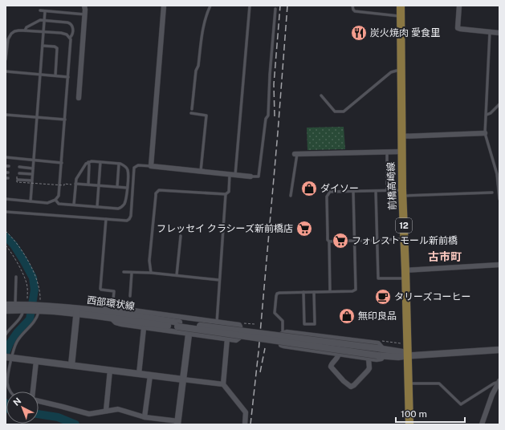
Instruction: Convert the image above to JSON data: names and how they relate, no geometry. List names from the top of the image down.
{
  "streets": {
    "main road": ["前橋高崎線", "12"],
    "street": ["西部環状線"]
  },
  "districts": ["古市町"],
  "places": {
    "restaurant": ["炭火焼肉 愛食里"],
    "shop": ["ダイソー", "無印良品"],
    "supermarket": ["フレッセイ クラシーズ新前橋店", "フォレストモール新前橋"],
    "cafe": ["タリーズコーヒー"]
  },
  "scale_bar": "100 m",
  "north": "top left"
}
